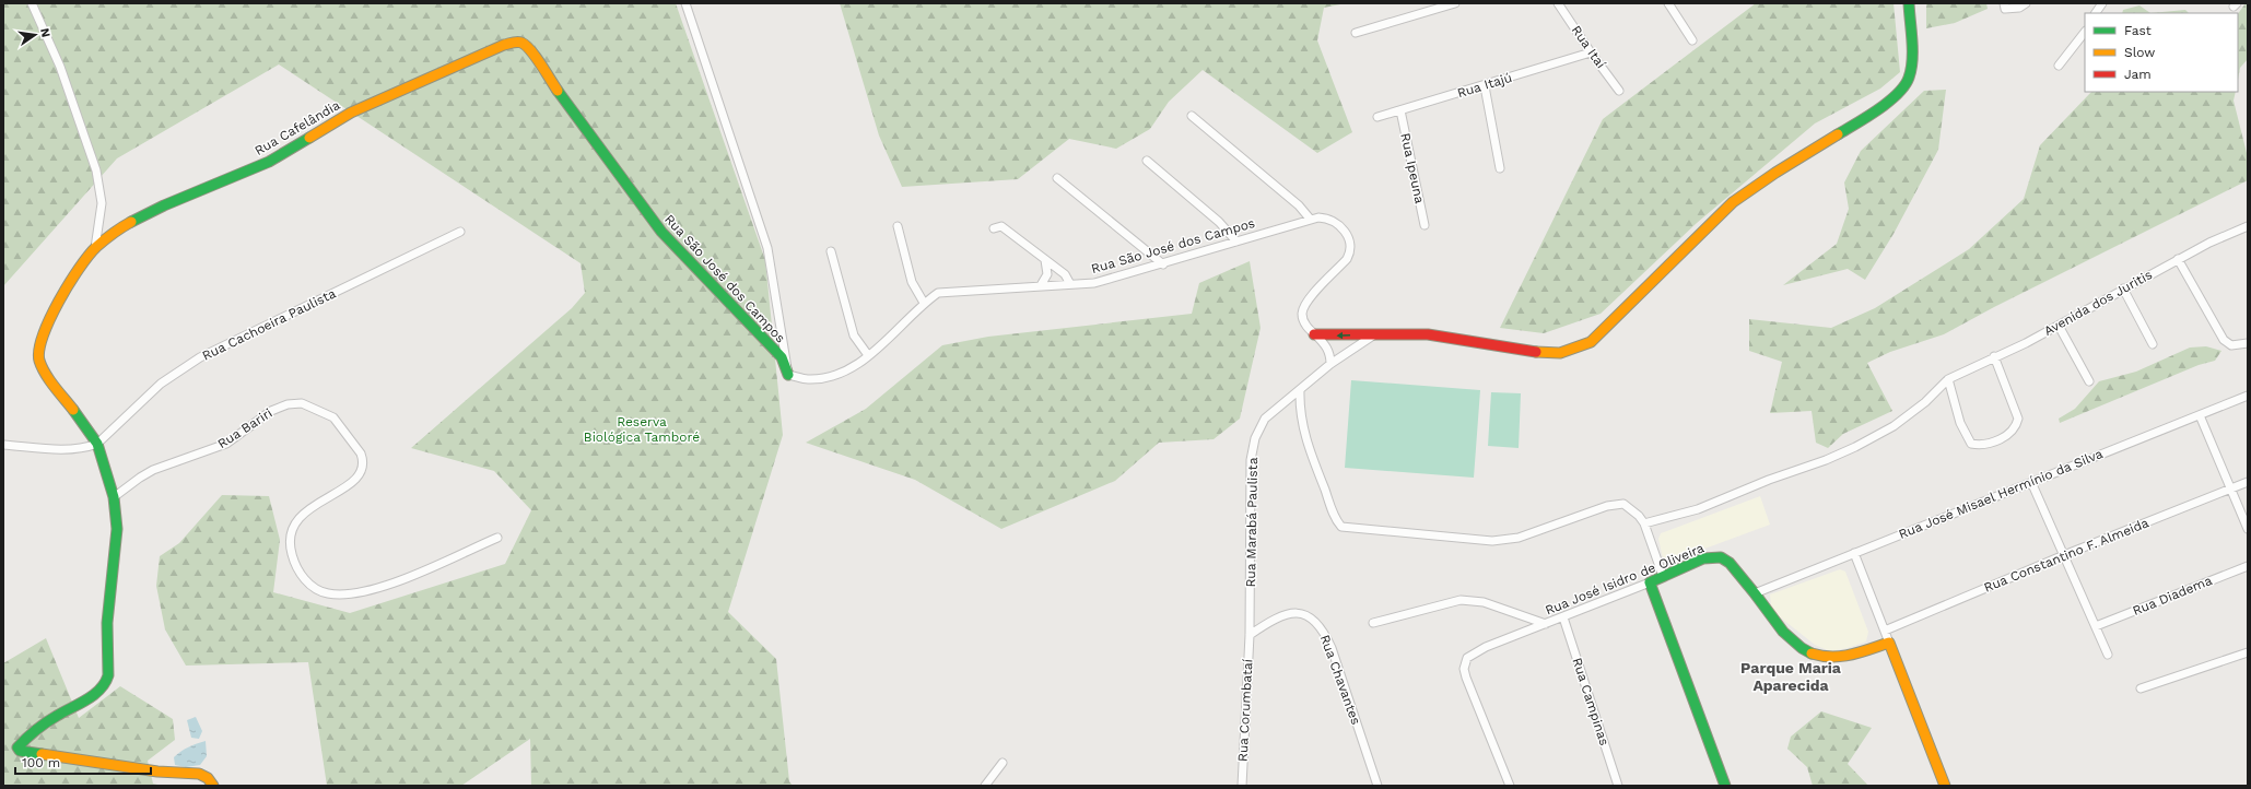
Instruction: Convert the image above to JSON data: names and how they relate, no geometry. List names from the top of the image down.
{
  "streets": {
    "street": [
      "Rua Itaí",
      "Rua Itajú",
      "Rua Cafelândia",
      "Rua Ipeuna",
      "Rua São José dos Campos",
      "Avenida dos Juritis",
      "Rua Cachoeira Paulista",
      "Rua Bariri",
      "Rua José Misael Hermínio da Silva",
      "Rua Marabá Paulista",
      "Rua Constantino F. Almeida",
      "Rua José Isidro de Oliveira",
      "Rua Diadema",
      "Rua Chavantes",
      "Rua Campinas",
      "Rua Corumbataí"
    ]
  },
  "crossings": [
    ["Rua Itaí", "Rua Itajú"],
    ["Rua Itajú", "Rua Ipeuna"],
    ["Rua Cafelândia", "Rua São José dos Campos"],
    ["Rua Cafelândia", "Rua Cachoeira Paulista"],
    ["Rua Cafelândia", "Rua Bariri"],
    ["Rua São José dos Campos", "Rua Marabá Paulista"],
    ["Rua José Misael Hermínio da Silva", "Rua José Isidro de Oliveira"],
    ["Rua Marabá Paulista", "Rua Chavantes"],
    ["Rua Marabá Paulista", "Rua Corumbataí"],
    ["Rua José Isidro de Oliveira", "Rua Campinas"],
    ["Rua Chavantes", "Rua Corumbataí"]
  ],
  "districts": ["Parque Maria Aparecida"],
  "parks": ["Reserva Biológica Tamboré"],
  "legend": ["Fast", "Slow", "Jam"],
  "scale_bar": "100 m",
  "north": "right"
}
